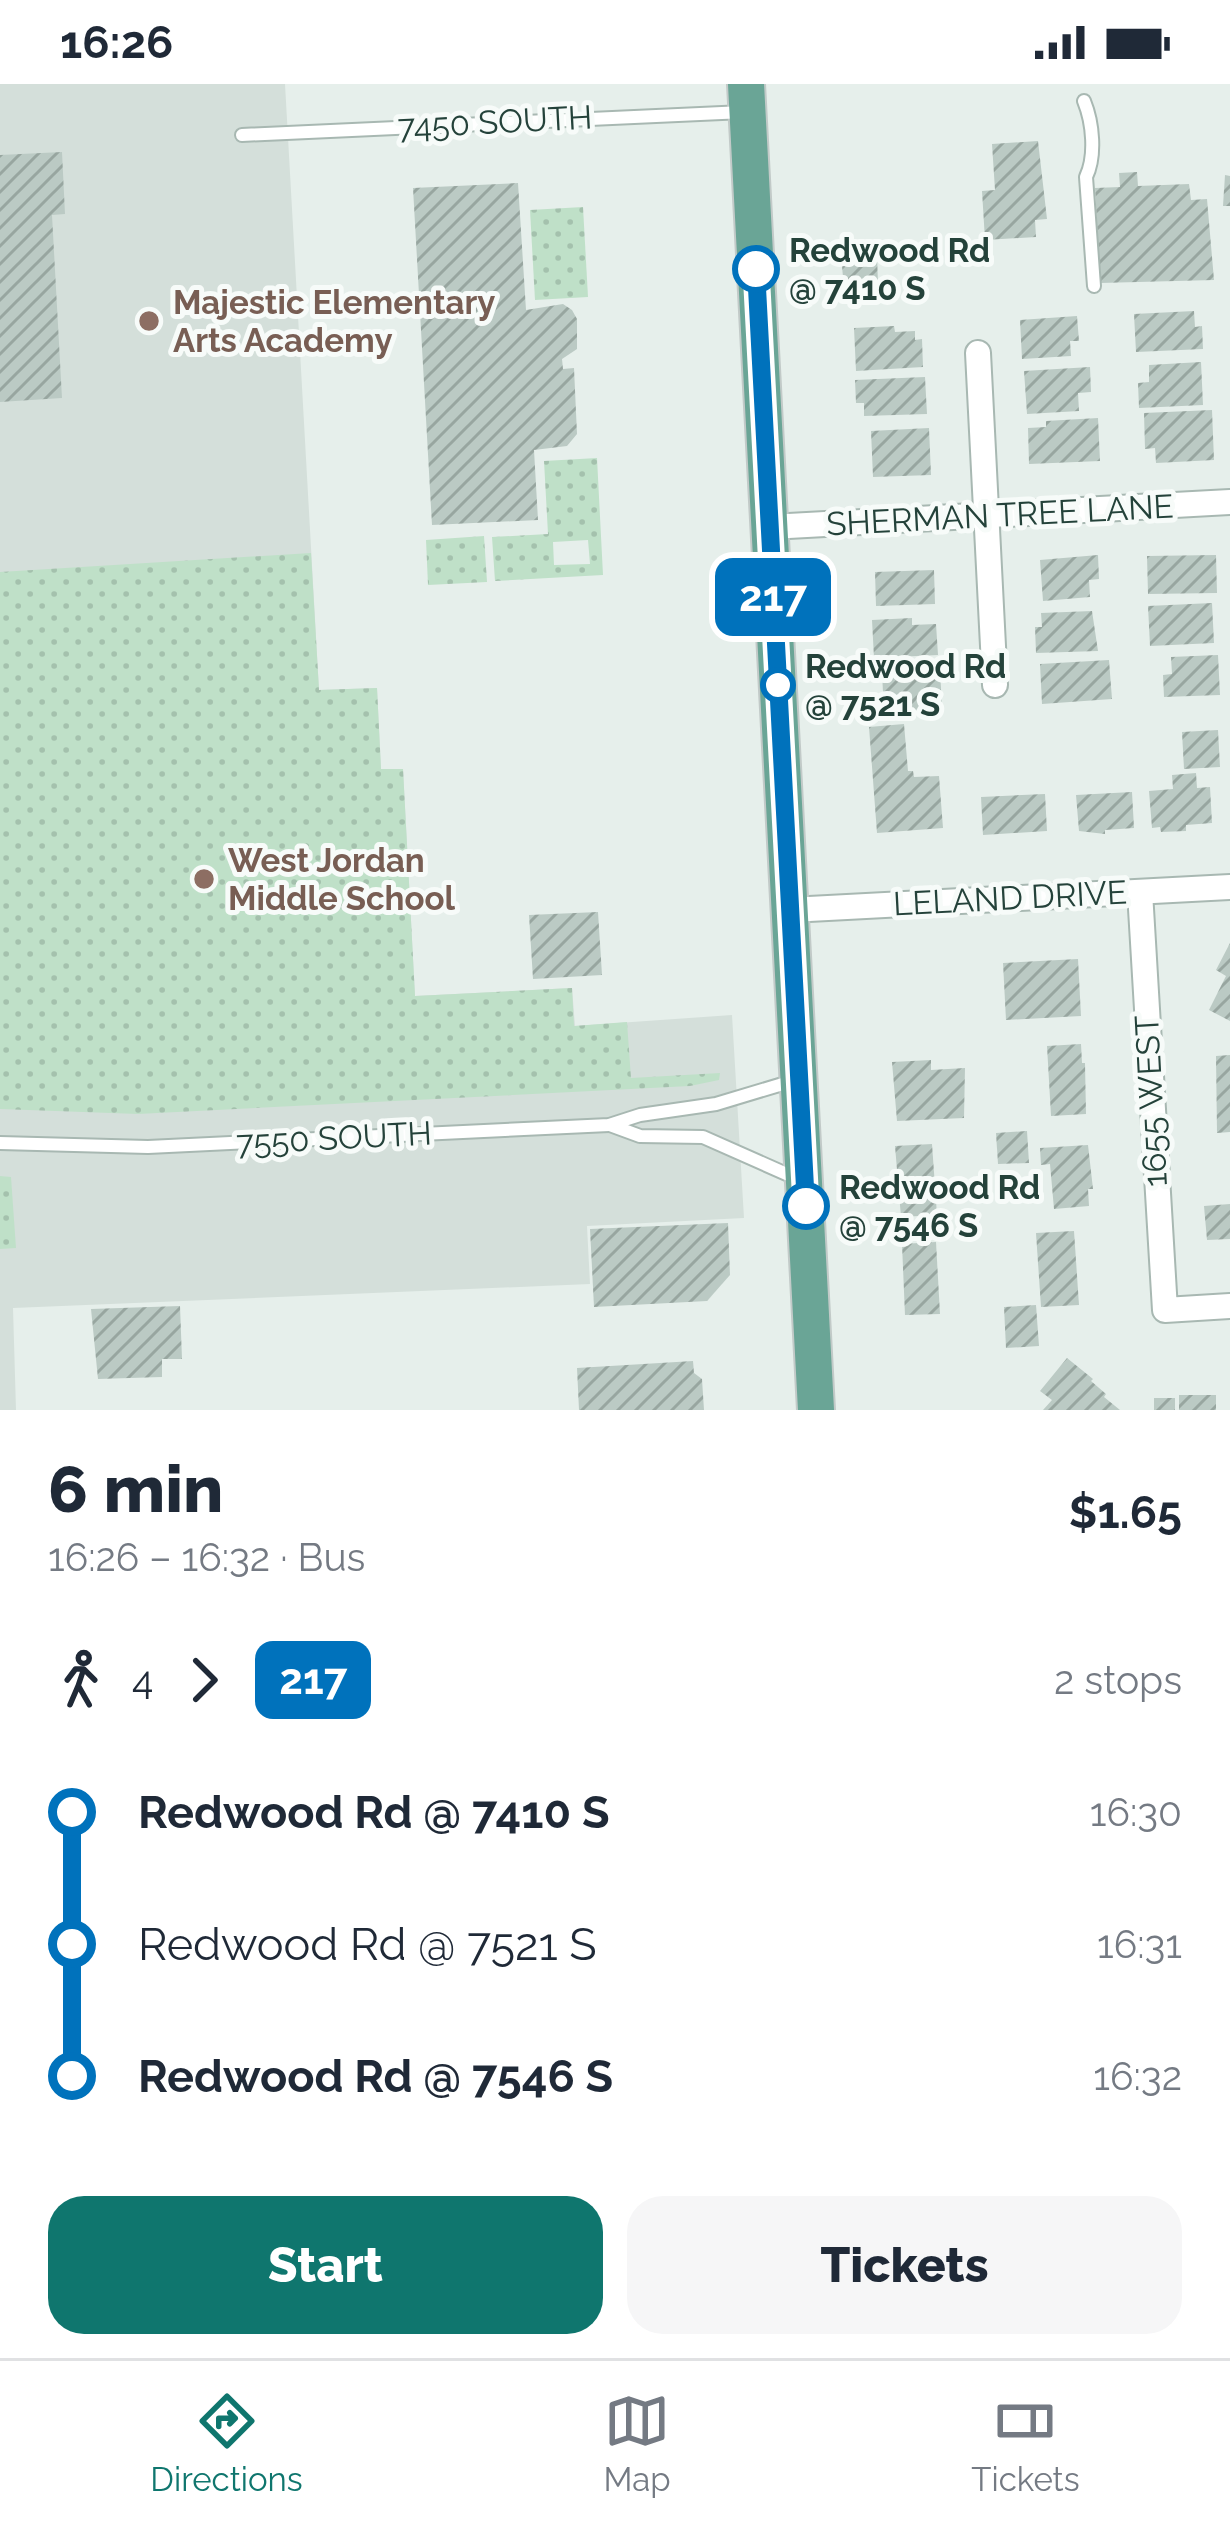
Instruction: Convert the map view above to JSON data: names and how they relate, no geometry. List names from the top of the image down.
{
  "streets": {
    "street": ["SHERMAN TREE LANE", "LELAND DRIVE", "1655 WEST"],
    "lane": ["7450 SOUTH", "7550 SOUTH"]
  },
  "crossings": [
    ["LELAND DRIVE", "1655 WEST"]
  ],
  "places": [
    "Redwood Rd @ 7410 S",
    "Majestic Elementary Arts Academy",
    "Redwood Rd @ 7521 S",
    "West Jordan Middle School",
    "Redwood Rd @ 7546 S"
  ],
  "lines": ["bus line 217"],
  "page": {
    "status": "16:26",
    "on_map": "217",
    "heading": ["6 min", "16:26 – 16:32 · Bus", "$1.65"],
    "legs": ["4", "217", "2 stops"],
    "list": [
      {
        "name": "Redwood Rd @ 7410 S",
        "value": "16:30"
      },
      {
        "name": "Redwood Rd @ 7521 S",
        "value": "16:31"
      },
      {
        "name": "Redwood Rd @ 7546 S",
        "value": "16:32"
      }
    ],
    "buttons": ["Start", "Tickets"],
    "tabs": ["Directions", "Map", "Tickets"]
  }
}
